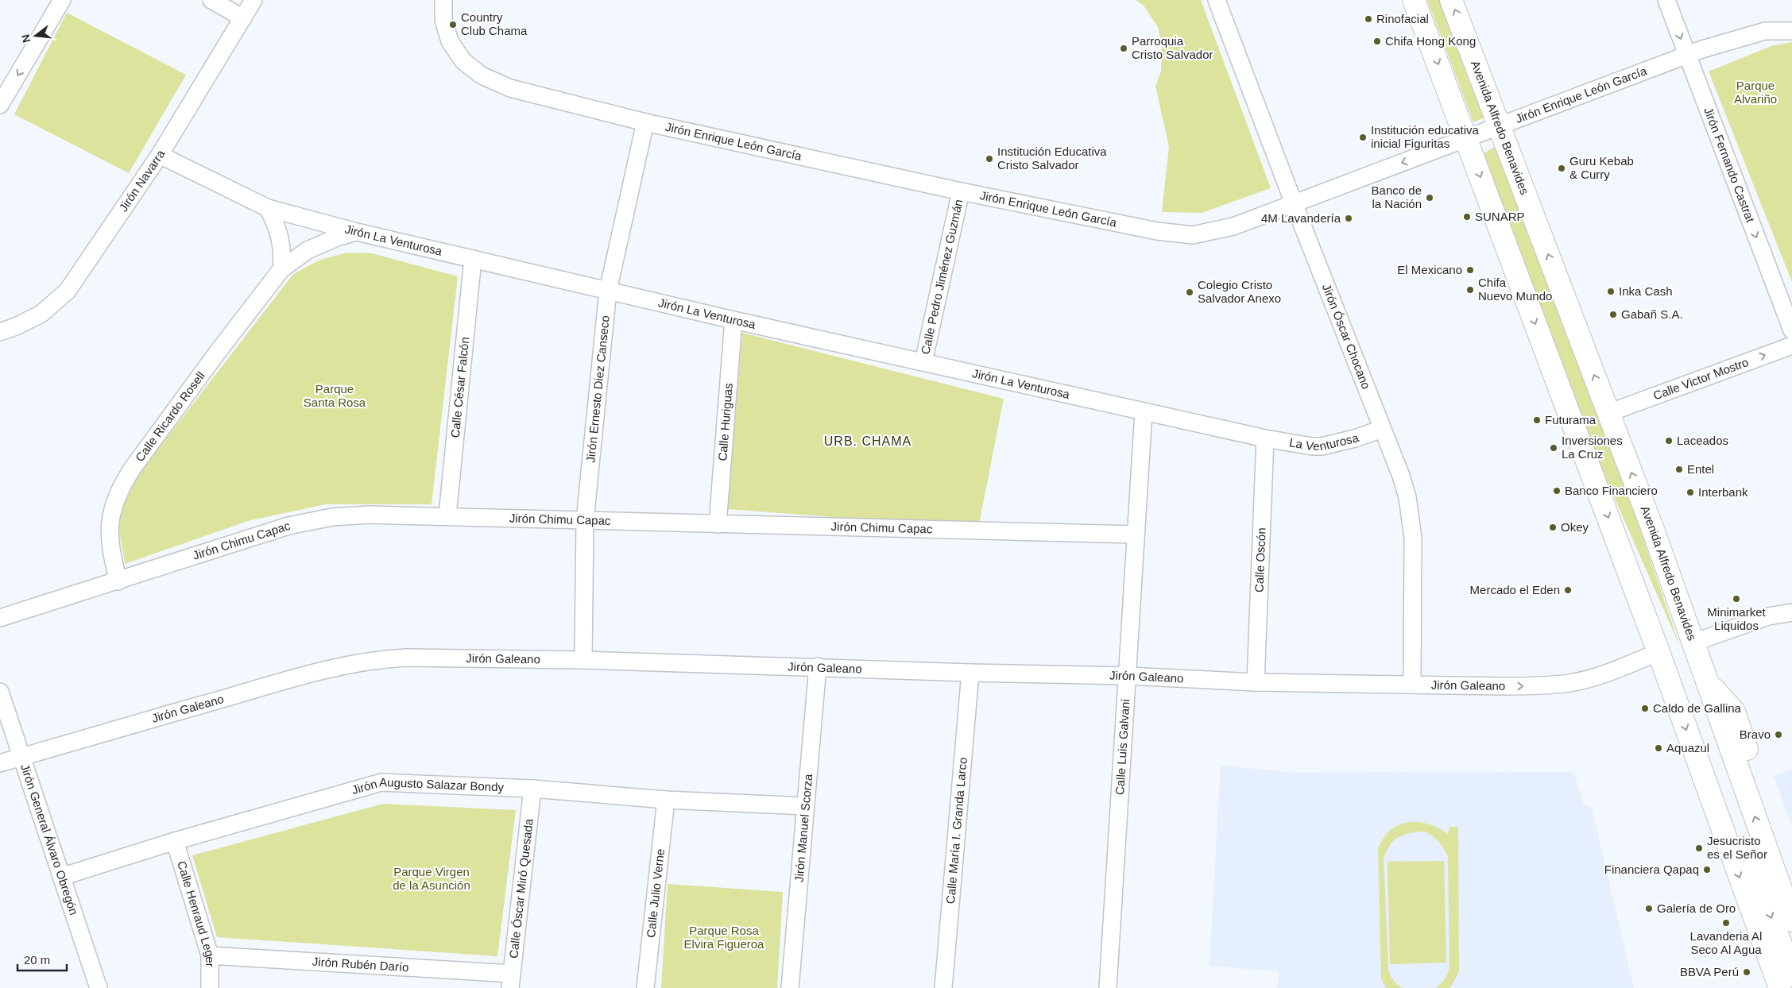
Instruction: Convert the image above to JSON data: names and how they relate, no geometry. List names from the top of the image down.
{
  "streets": {
    "main road": ["Avenida Alfredo Benavides"],
    "street": [
      "Jirón Enrique León García",
      "Jirón Fernando Castrat",
      "Jirón Navarra",
      "Jirón La Venturosa",
      "Calle Pedro Jiménez Guzmán",
      "Jirón Óscar Chocano",
      "Calle Victor Mostro",
      "Calle César Falcón",
      "Jirón Ernesto Diez Canseco",
      "Calle Ricardo Rosell",
      "Calle Huriguas",
      "La Venturosa",
      "Jirón Chimu Capac",
      "Calle Oscón",
      "Jirón Galeano",
      "Calle Luis Galvani",
      "Jirón Augusto Salazar Bondy",
      "Jirón Manuel Scorza",
      "Calle María I. Granda Larco",
      "Jirón General Álvaro Obregón",
      "Calle Óscar Miró Quesada",
      "Calle Julio Verne",
      "Calle Henraud Leger",
      "Jirón Rubén Darío"
    ]
  },
  "crossings": [
    ["Jirón Enrique León García", "Avenida Alfredo Benavides"],
    ["Jirón Enrique León García", "Jirón Fernando Castrat"],
    ["Jirón Enrique León García", "Calle Pedro Jiménez Guzmán"],
    ["Jirón Enrique León García", "Jirón Óscar Chocano"],
    ["Jirón Enrique León García", "Jirón Ernesto Diez Canseco"],
    ["Avenida Alfredo Benavides", "Calle Victor Mostro"],
    ["Jirón Navarra", "Jirón La Venturosa"],
    ["Jirón La Venturosa", "Calle Pedro Jiménez Guzmán"],
    ["Jirón La Venturosa", "Calle César Falcón"],
    ["Jirón La Venturosa", "Jirón Ernesto Diez Canseco"],
    ["Jirón La Venturosa", "Calle Ricardo Rosell"],
    ["Jirón La Venturosa", "Calle Huriguas"],
    ["Jirón La Venturosa", "La Venturosa"],
    ["Jirón La Venturosa", "Calle Oscón"],
    ["Jirón La Venturosa", "Calle Luis Galvani"],
    ["Jirón Óscar Chocano", "La Venturosa"],
    ["Jirón Óscar Chocano", "Jirón Galeano"],
    ["Calle César Falcón", "Jirón Chimu Capac"],
    ["Jirón Ernesto Diez Canseco", "Jirón Chimu Capac"],
    ["Jirón Ernesto Diez Canseco", "Jirón Galeano"],
    ["Calle Ricardo Rosell", "Jirón Chimu Capac"],
    ["Calle Huriguas", "Jirón Chimu Capac"],
    ["La Venturosa", "Calle Oscón"],
    ["Jirón Chimu Capac", "Calle Luis Galvani"],
    ["Calle Oscón", "Jirón Galeano"],
    ["Jirón Galeano", "Calle Luis Galvani"],
    ["Jirón Galeano", "Jirón Manuel Scorza"],
    ["Jirón Galeano", "Calle María I. Granda Larco"],
    ["Jirón Galeano", "Jirón General Álvaro Obregón"],
    ["Jirón Augusto Salazar Bondy", "Jirón Manuel Scorza"],
    ["Jirón Augusto Salazar Bondy", "Jirón General Álvaro Obregón"],
    ["Jirón Augusto Salazar Bondy", "Calle Óscar Miró Quesada"],
    ["Jirón Augusto Salazar Bondy", "Calle Julio Verne"],
    ["Jirón Augusto Salazar Bondy", "Calle Henraud Leger"],
    ["Calle Óscar Miró Quesada", "Jirón Rubén Darío"],
    ["Calle Henraud Leger", "Jirón Rubén Darío"]
  ],
  "one_way": ["Jirón Fernando Castrat", "Calle Victor Mostro"],
  "districts": ["URB. CHAMA"],
  "parks": [
    "Parque Alvariño",
    "Parque Santa Rosa",
    "Parque Virgen de la Asunción",
    "Parque Rosa Elvira Figueroa"
  ],
  "places": [
    "Rinofacial",
    "Country Club Chama",
    "Chifa Hong Kong",
    "Parroquia Cristo Salvador",
    "Institución educativa inicial Figuritas",
    "Institución Educativa Cristo Salvador",
    "Guru Kebab & Curry",
    "Banco de la Nación",
    "SUNARP",
    "4M Lavandería",
    "El Mexicano",
    "Chifa Nuevo Mundo",
    "Inka Cash",
    "Colegio Cristo Salvador Anexo",
    "Gabañ S.A.",
    "Futurama",
    "Laceados",
    "Inversiones La Cruz",
    "Entel",
    "Banco Financiero",
    "Interbank",
    "Okey",
    "Mercado el Eden",
    "Minimarket Liquidos",
    "Caldo de Gallina",
    "Bravo",
    "Aquazul",
    "Jesucristo es el Señor",
    "Financiera Qapaq",
    "Galería de Oro",
    "Lavanderia Al Seco Al Agua",
    "BBVA Perú"
  ],
  "scale_bar": "20 m",
  "north": "left"
}
